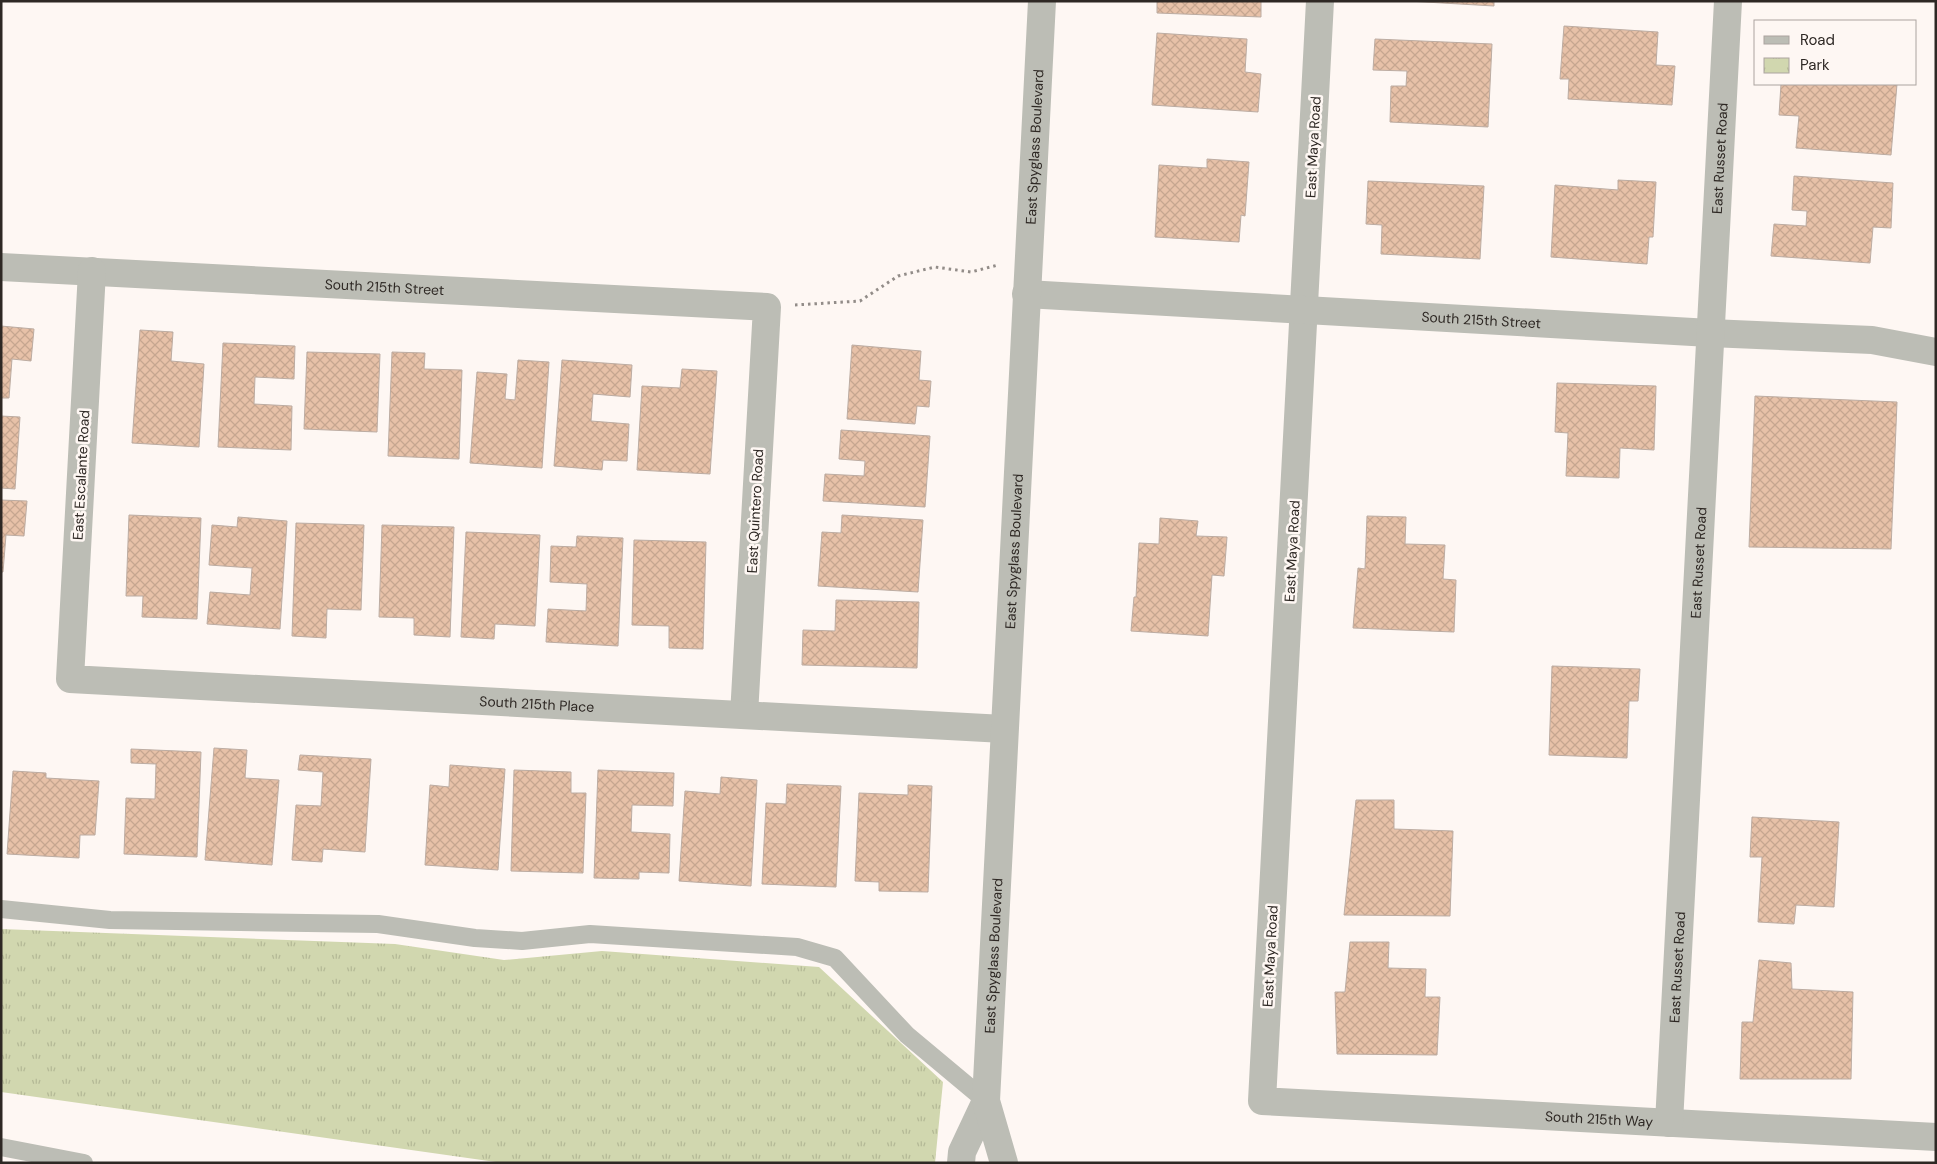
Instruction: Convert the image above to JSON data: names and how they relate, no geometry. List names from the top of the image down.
{
  "streets": {
    "street": [
      "East Spyglass Boulevard",
      "East Maya Road",
      "East Russet Road",
      "South 215th Street",
      "East Escalante Road",
      "East Quintero Road",
      "South 215th Place",
      "South 215th Way"
    ]
  },
  "crossings": [
    ["East Spyglass Boulevard", "South 215th Street"],
    ["East Spyglass Boulevard", "South 215th Place"],
    ["East Maya Road", "South 215th Street"],
    ["East Maya Road", "South 215th Way"],
    ["East Russet Road", "South 215th Street"],
    ["East Russet Road", "South 215th Way"],
    ["South 215th Street", "East Escalante Road"],
    ["South 215th Street", "East Quintero Road"],
    ["East Escalante Road", "South 215th Place"],
    ["East Quintero Road", "South 215th Place"]
  ],
  "legend": ["Road", "Park"]
}
